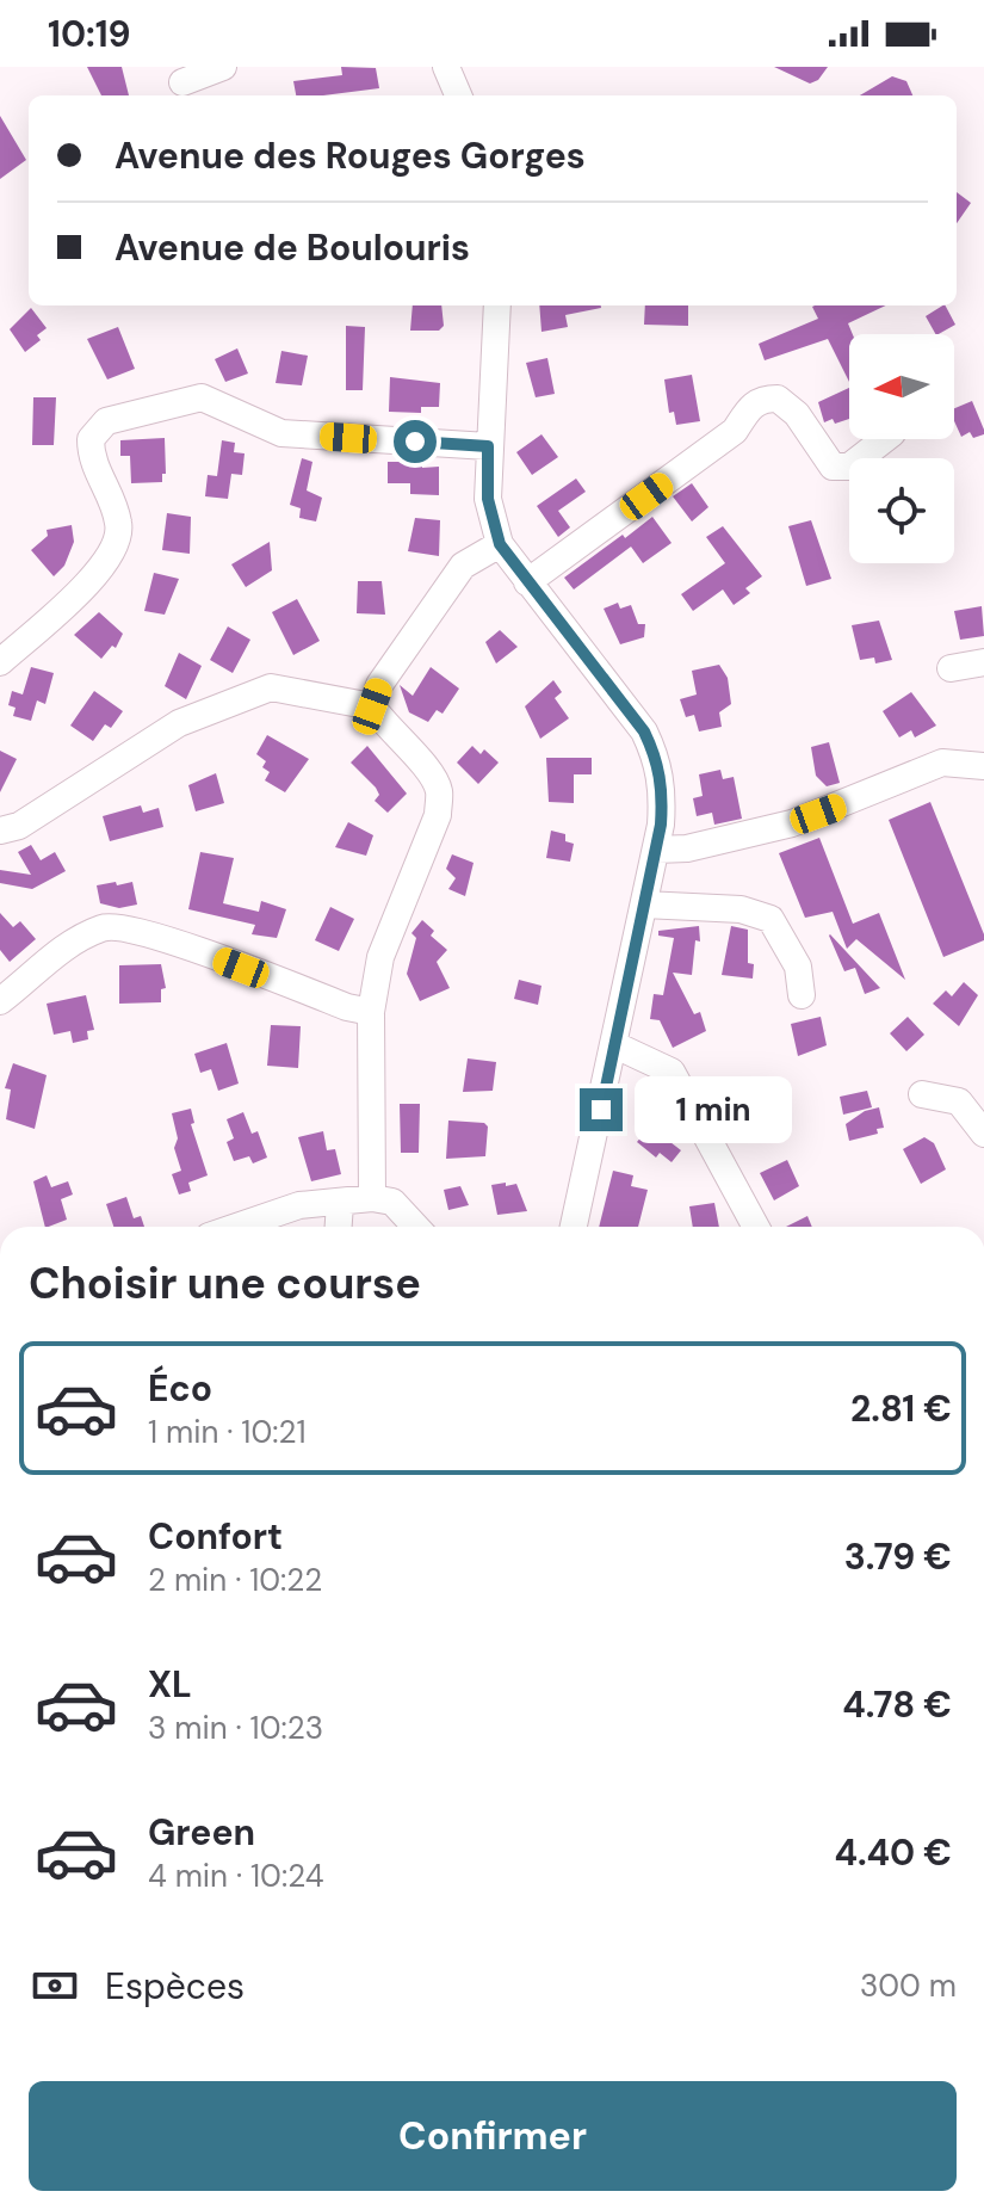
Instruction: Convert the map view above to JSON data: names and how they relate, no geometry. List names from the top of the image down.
{
  "north": "left",
  "page": {
    "status": "10:19",
    "banner": ["Avenue des Rouges Gorges", "Avenue de Boulouris"],
    "bubble": "1 min",
    "heading": "Choisir une course",
    "list": [
      {
        "name": "Éco",
        "note": "1 min · 10:21",
        "value": "2.81 €"
      },
      {
        "name": "Confort",
        "note": "2 min · 10:22",
        "value": "3.79 €"
      },
      {
        "name": "XL",
        "note": "3 min · 10:23",
        "value": "4.78 €"
      },
      {
        "name": "Green",
        "note": "4 min · 10:24",
        "value": "4.40 €"
      }
    ],
    "pay": ["Espèces", "300 m"],
    "buttons": "Confirmer"
  }
}
